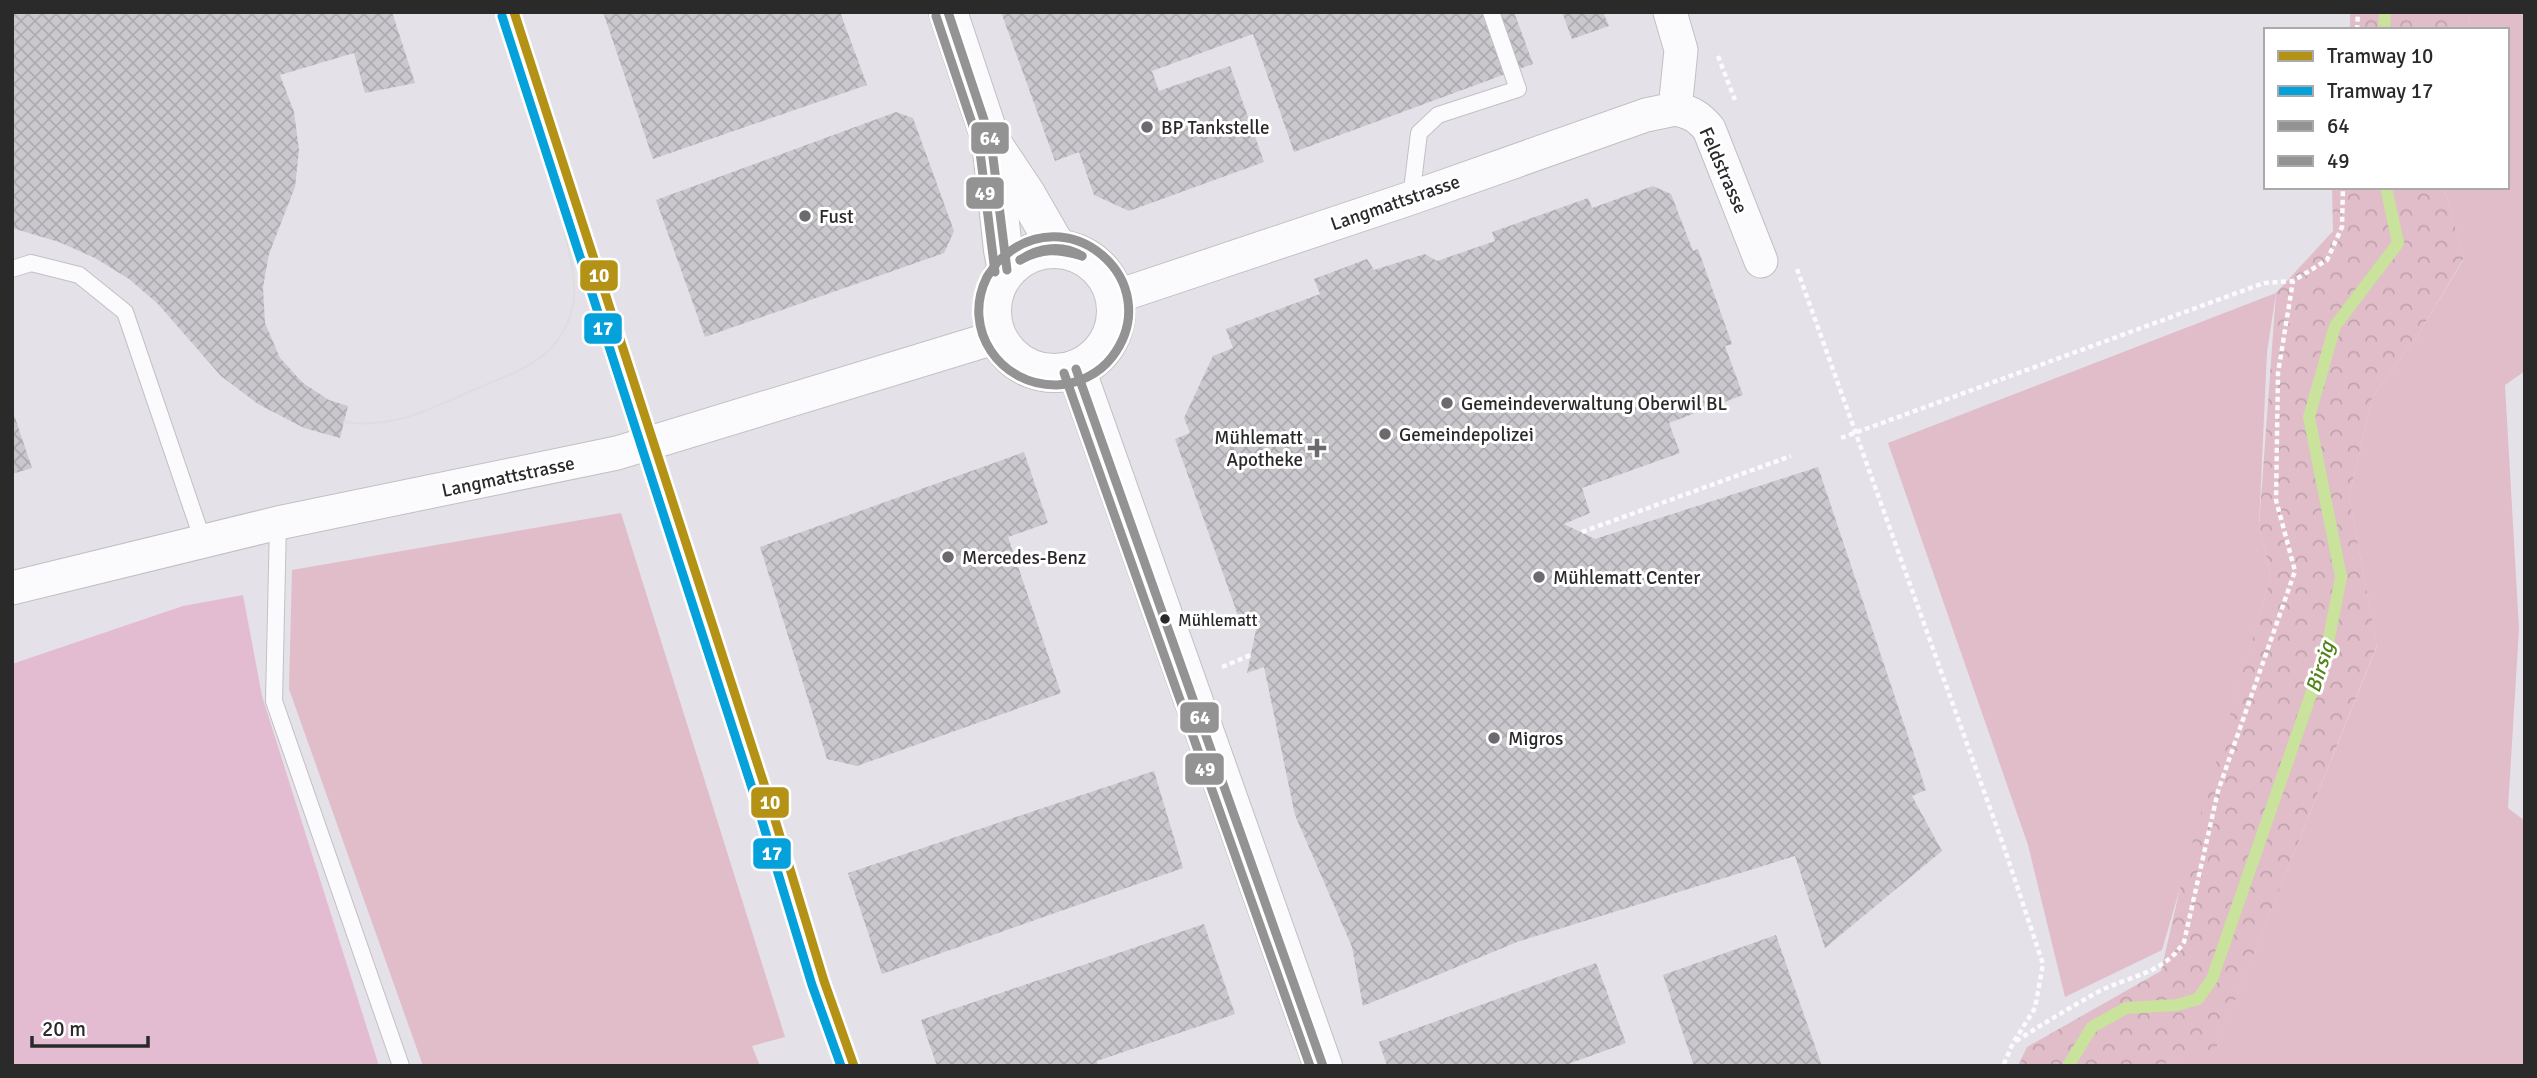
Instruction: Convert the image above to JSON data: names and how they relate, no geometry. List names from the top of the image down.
{
  "streets": {
    "street": ["Feldstrasse", "Langmattstrasse"]
  },
  "crossings": [
    ["Feldstrasse", "Langmattstrasse"]
  ],
  "water": ["Birsig"],
  "places": {
    "other": [
      "BP Tankstelle",
      "Fust",
      "Gemeindeverwaltung Oberwil BL",
      "Gemeindepolizei",
      "Mercedes-Benz",
      "Mühlematt Center",
      "Mühlematt",
      "Migros"
    ],
    "health": ["Mühlematt Apotheke"]
  },
  "lines": [
    "tram line 10",
    "transit line 64",
    "tram line 17",
    "transit line 49"
  ],
  "legend": [
    "Tramway 10",
    "Tramway 17",
    "64",
    "49"
  ],
  "scale_bar": "20 m"
}
